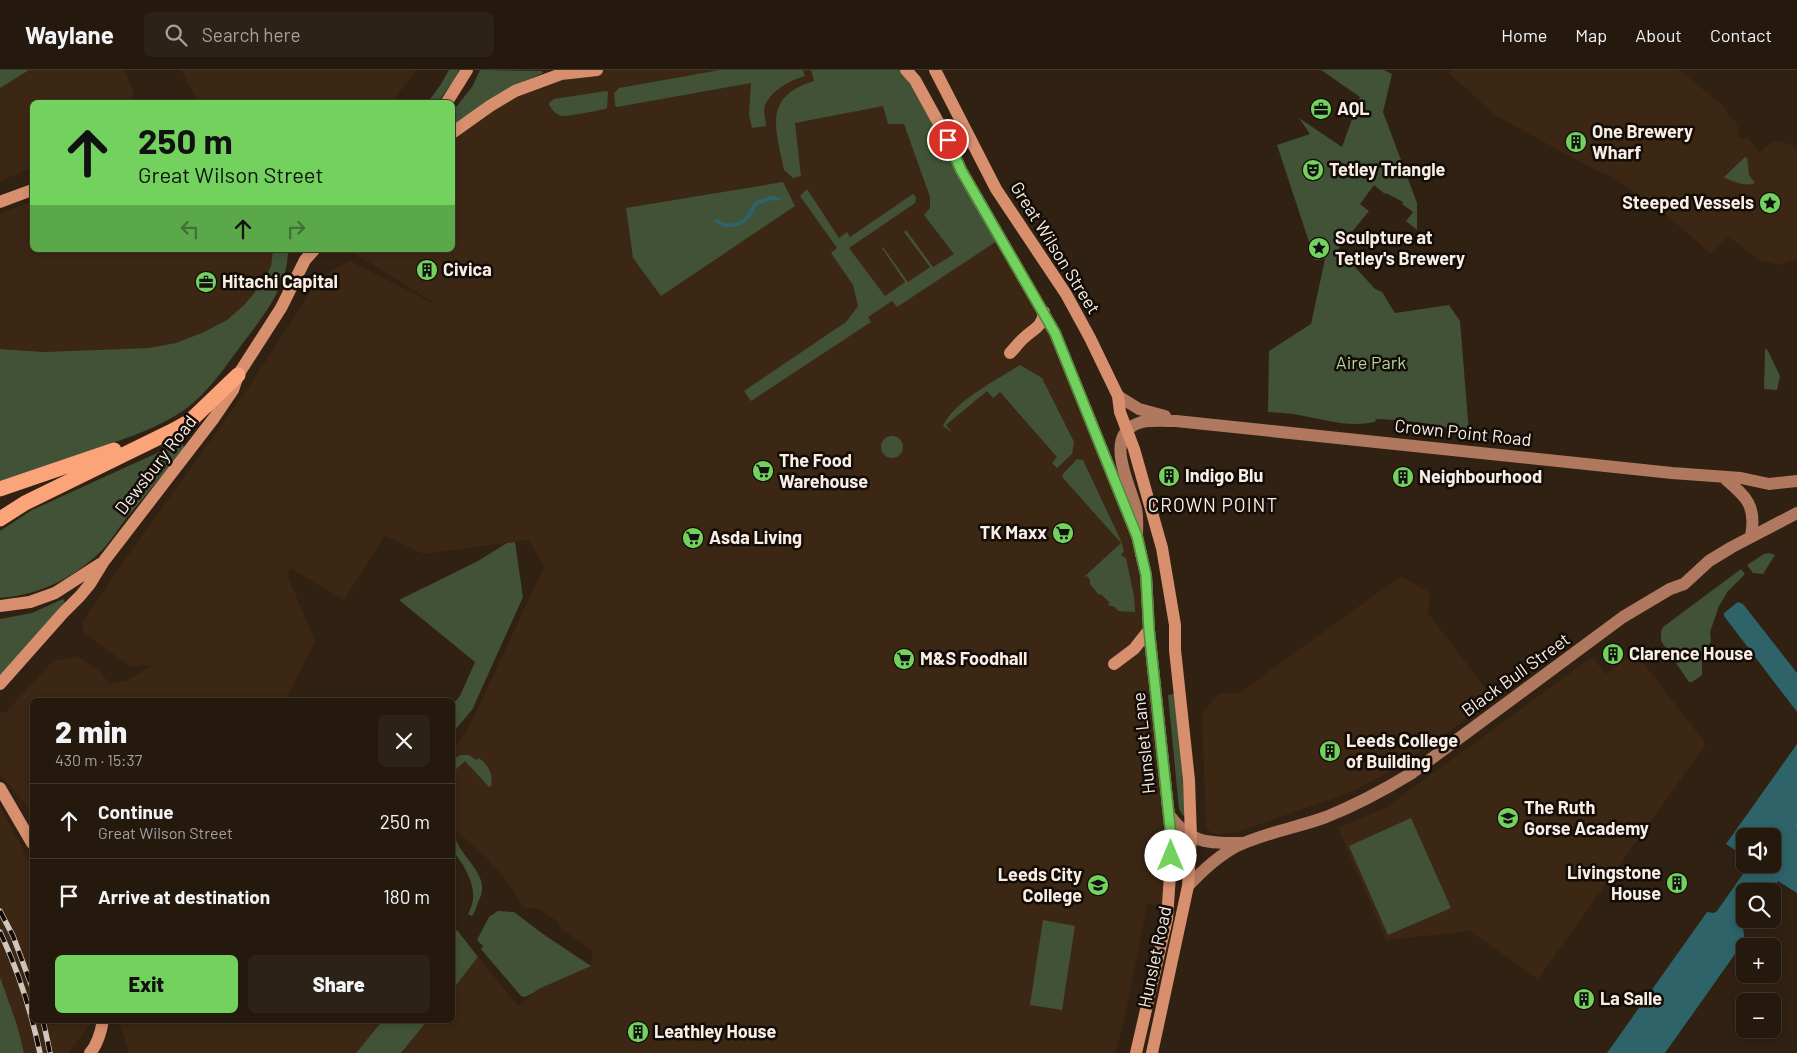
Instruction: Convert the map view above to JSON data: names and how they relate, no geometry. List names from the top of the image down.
{
  "streets": {
    "main road": [
      "Great Wilson Street",
      "Crown Point Road",
      "Dewsbury Road",
      "Black Bull Street",
      "Hunslet Lane",
      "Hunslet Road"
    ]
  },
  "crossings": [
    ["Great Wilson Street", "Crown Point Road"],
    ["Great Wilson Street", "Hunslet Road"],
    ["Hunslet Lane", "Hunslet Road"]
  ],
  "districts": ["CROWN POINT"],
  "parks": ["Aire Park"],
  "places": {
    "office": ["AQL", "Hitachi Capital"],
    "building": [
      "One Brewery Wharf",
      "Civica",
      "Indigo Blu",
      "Neighbourhood",
      "Clarence House",
      "Leeds College of Building",
      "Livingstone House",
      "La Salle",
      "Leathley House"
    ],
    "theatre": ["Tetley Triangle"],
    "place": ["Steeped Vessels", "Sculpture at Tetley's Brewery"],
    "supermarket": [
      "The Food Warehouse",
      "TK Maxx",
      "Asda Living",
      "M&S Foodhall"
    ],
    "school or university": ["The Ruth Gorse Academy", "Leeds City College"]
  },
  "page": {
    "header": "Waylane",
    "search": "Search here",
    "nav": [
      "Home",
      "Map",
      "About",
      "Contact"
    ],
    "turn": ["250 m", "Great Wilson Street"],
    "heading": ["2 min", "430 m · 15:37"],
    "list": [
      {
        "name": "Continue",
        "note": "Great Wilson Street",
        "value": "250 m"
      },
      {
        "name": "Arrive at destination",
        "value": "180 m"
      }
    ],
    "map_buttons": ["+", "−"],
    "buttons": ["Exit", "Share"]
  }
}
